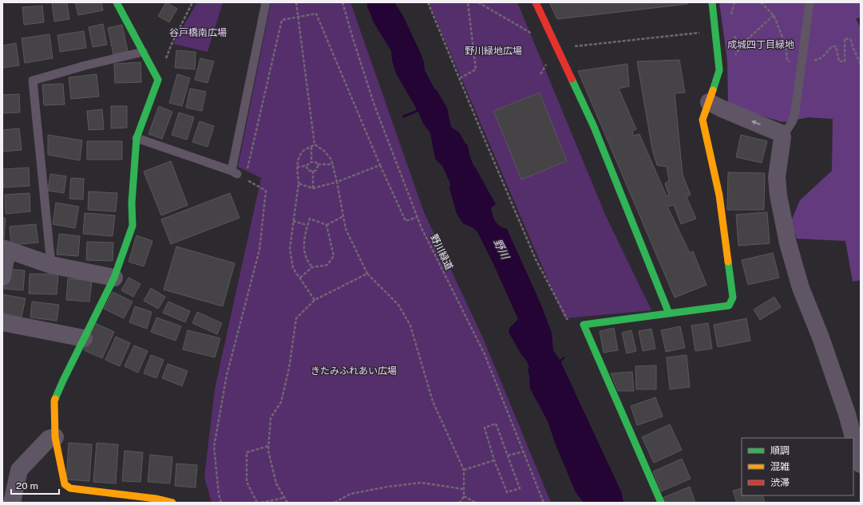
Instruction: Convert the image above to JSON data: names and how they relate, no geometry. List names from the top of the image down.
{
  "streets": {
    "path": ["野川緑道"]
  },
  "water": ["野川"],
  "parks": [
    "谷戸橋南広場",
    "成城四丁目緑地",
    "野川緑地広場",
    "きたみふれあい広場"
  ],
  "legend": ["順調", "混雑", "渋滞"],
  "scale_bar": "20 m"
}
